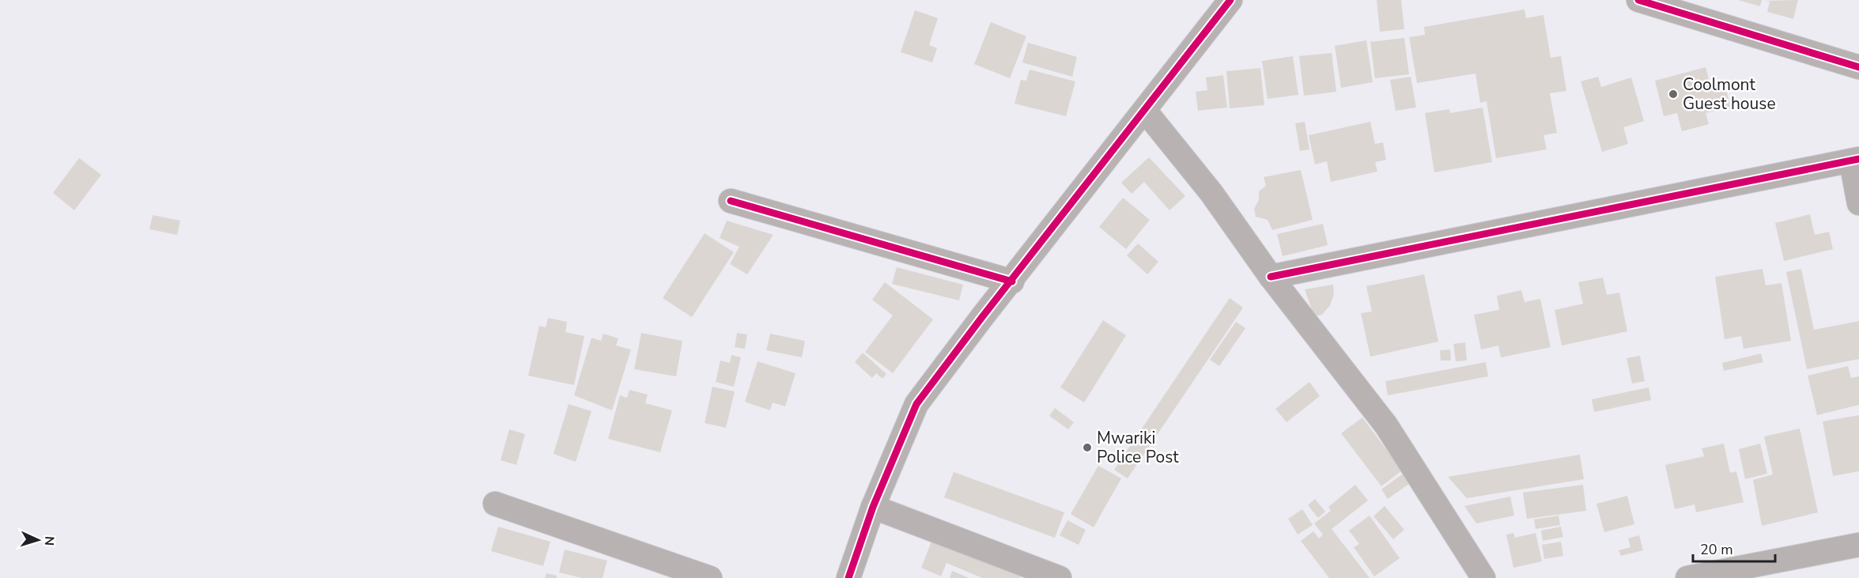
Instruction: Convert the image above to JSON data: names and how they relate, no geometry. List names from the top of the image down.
{
  "places": ["Coolmont Guest house", "Mwariki Police Post"],
  "scale_bar": "20 m",
  "north": "right"
}
